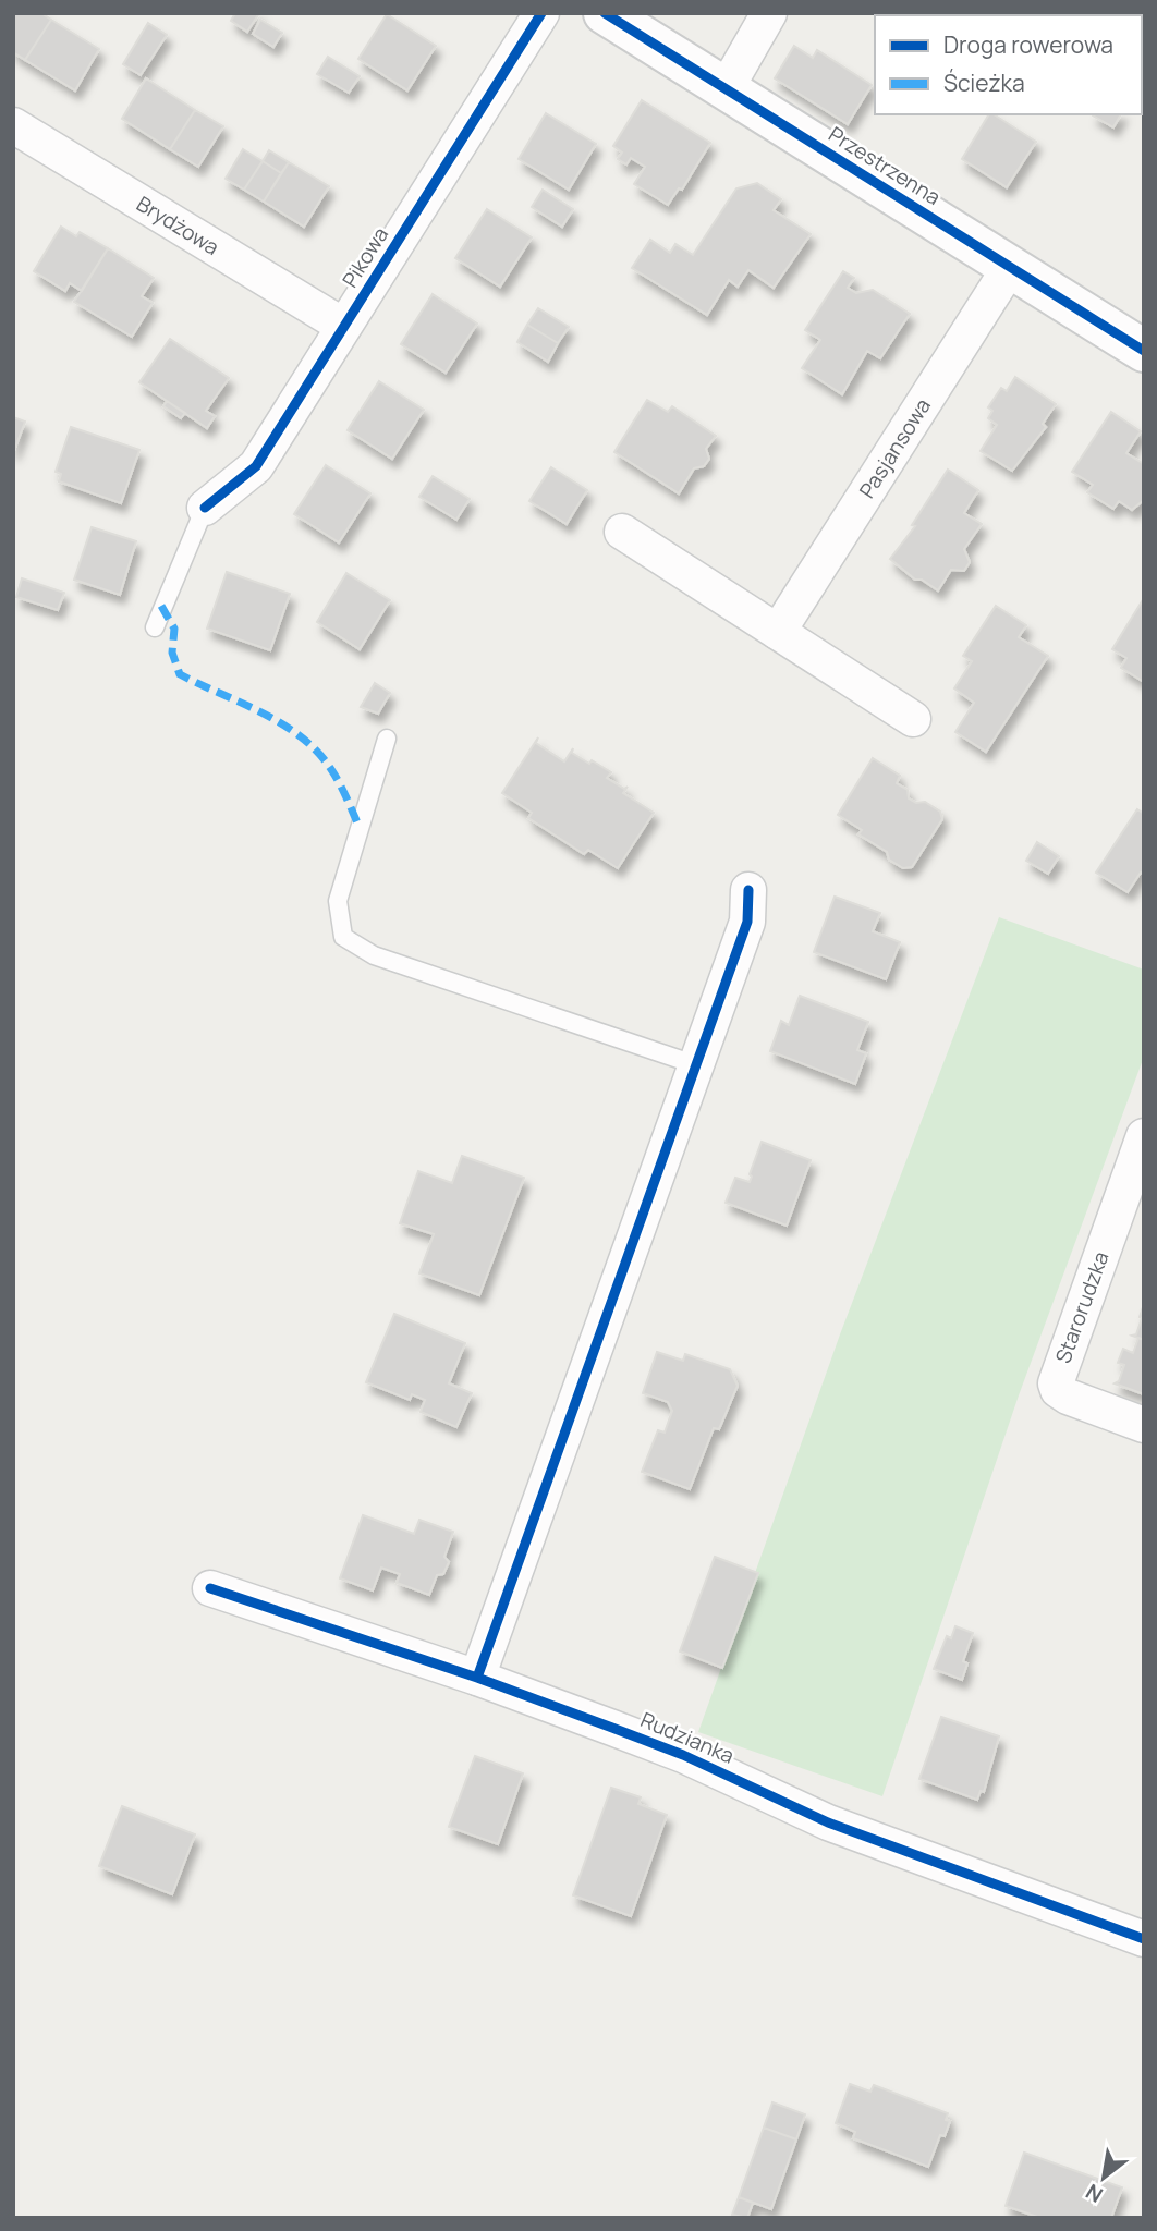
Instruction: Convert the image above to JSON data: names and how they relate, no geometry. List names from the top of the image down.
{
  "streets": {
    "street": [
      "Przestrzenna",
      "Brydżowa",
      "Pikowa",
      "Pasjansowa",
      "Starorudzka",
      "Rudzianka"
    ]
  },
  "crossings": [
    ["Przestrzenna", "Pasjansowa"],
    ["Brydżowa", "Pikowa"]
  ],
  "legend": ["Droga rowerowa", "Ścieżka"],
  "north": "bottom left"
}
